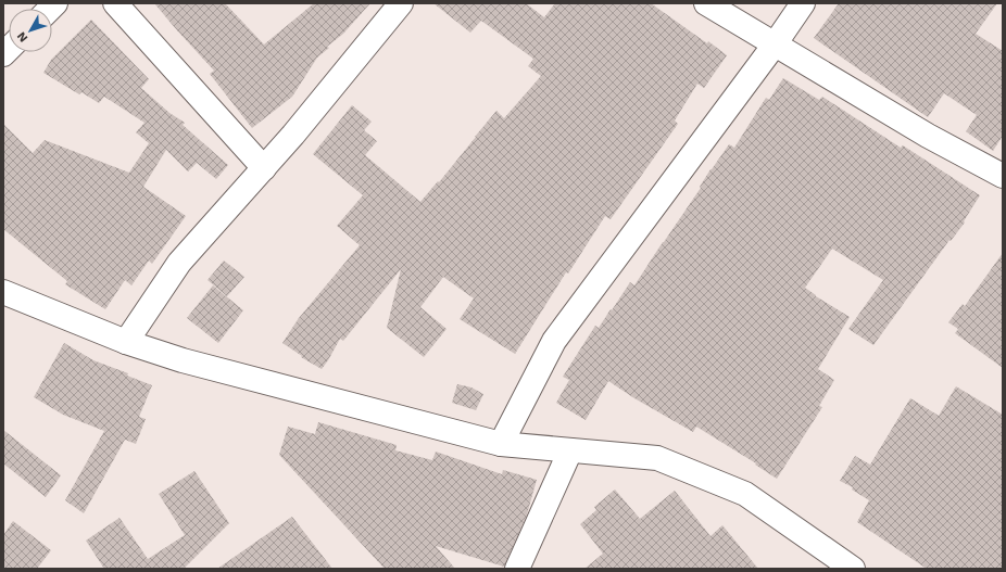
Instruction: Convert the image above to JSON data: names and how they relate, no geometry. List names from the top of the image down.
{
  "north": "bottom left"
}
